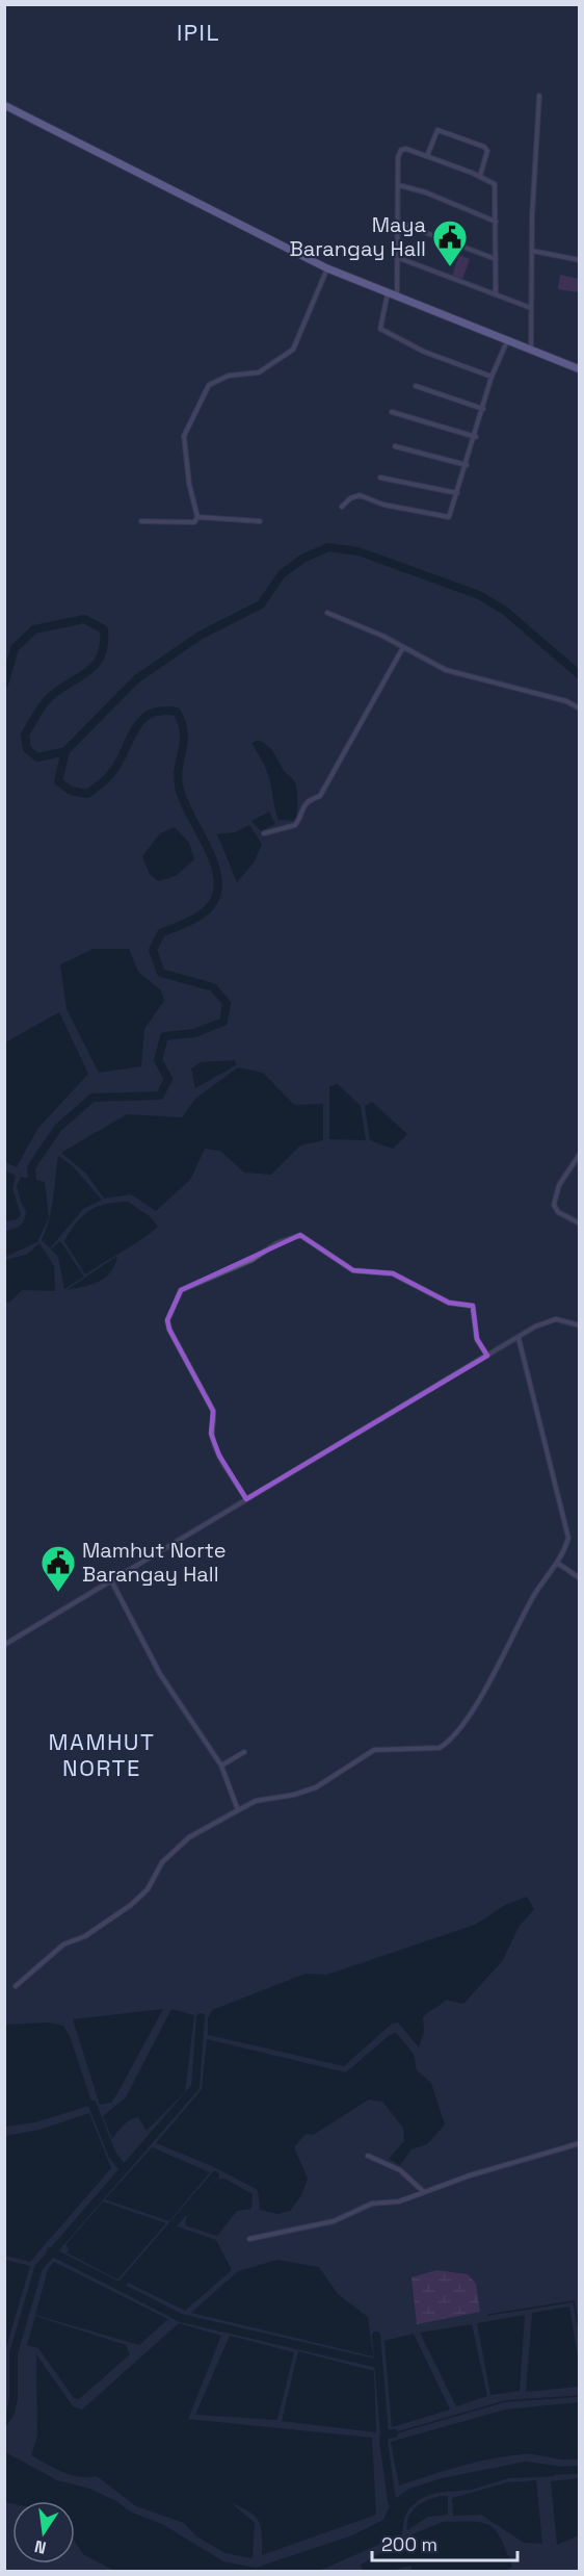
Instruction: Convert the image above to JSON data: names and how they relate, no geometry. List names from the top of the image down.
{
  "districts": ["IPIL", "MAMHUT NORTE"],
  "places": {
    "public building": ["Maya Barangay Hall", "Mamhut Norte Barangay Hall"]
  },
  "scale_bar": "200 m",
  "north": "bottom"
}
